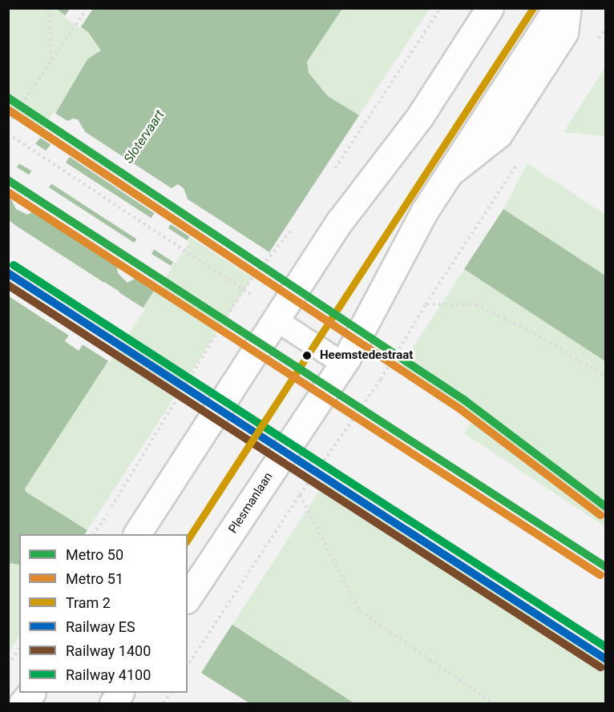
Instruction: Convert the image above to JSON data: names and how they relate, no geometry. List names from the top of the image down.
{
  "streets": {
    "street": ["Plesmanlaan"]
  },
  "water": ["Slotervaart"],
  "places": ["Heemstedestraat"],
  "lines": [
    "tram line 2",
    "metro line 50",
    "metro line 51",
    "rail line 4100",
    "rail line ES",
    "rail line 1400"
  ],
  "legend": [
    "Metro 50",
    "Metro 51",
    "Tram 2",
    "Railway ES",
    "Railway 1400",
    "Railway 4100"
  ]
}
